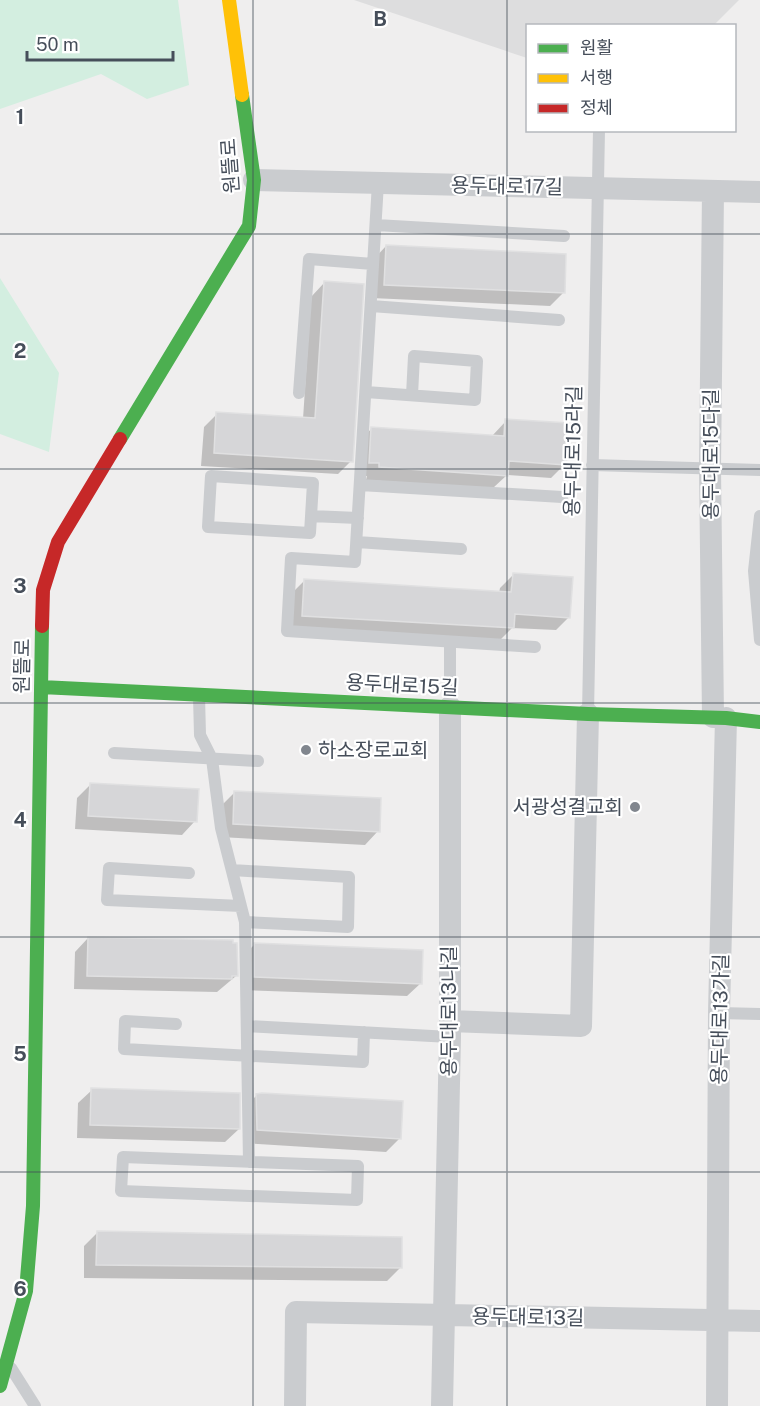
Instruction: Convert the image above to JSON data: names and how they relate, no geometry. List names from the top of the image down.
{
  "streets": {
    "street": [
      "원뜰로",
      "용두대로17길",
      "용두대로15다길",
      "용두대로15길",
      "용두대로13나길",
      "용두대로13가길",
      "용두대로13길"
    ],
    "lane": ["용두대로15라길"]
  },
  "crossings": [
    ["원뜰로", "용두대로17길"],
    ["원뜰로", "용두대로15길"],
    ["용두대로17길", "용두대로15라길"],
    ["용두대로17길", "용두대로15다길"],
    ["용두대로15라길", "용두대로15길"],
    ["용두대로15다길", "용두대로15길"],
    ["용두대로15다길", "용두대로13가길"],
    ["용두대로15길", "용두대로13나길"],
    ["용두대로15길", "용두대로13가길"],
    ["용두대로13나길", "용두대로13길"],
    ["용두대로13가길", "용두대로13길"]
  ],
  "places": ["하소장로교회", "서광성결교회"],
  "legend": ["원활", "서행", "정체"],
  "scale_bar": "50 m",
  "grid": {
    "columns": ["B"],
    "rows": [
      "1",
      "2",
      "3",
      "4",
      "5",
      "6"
    ]
  }
}
